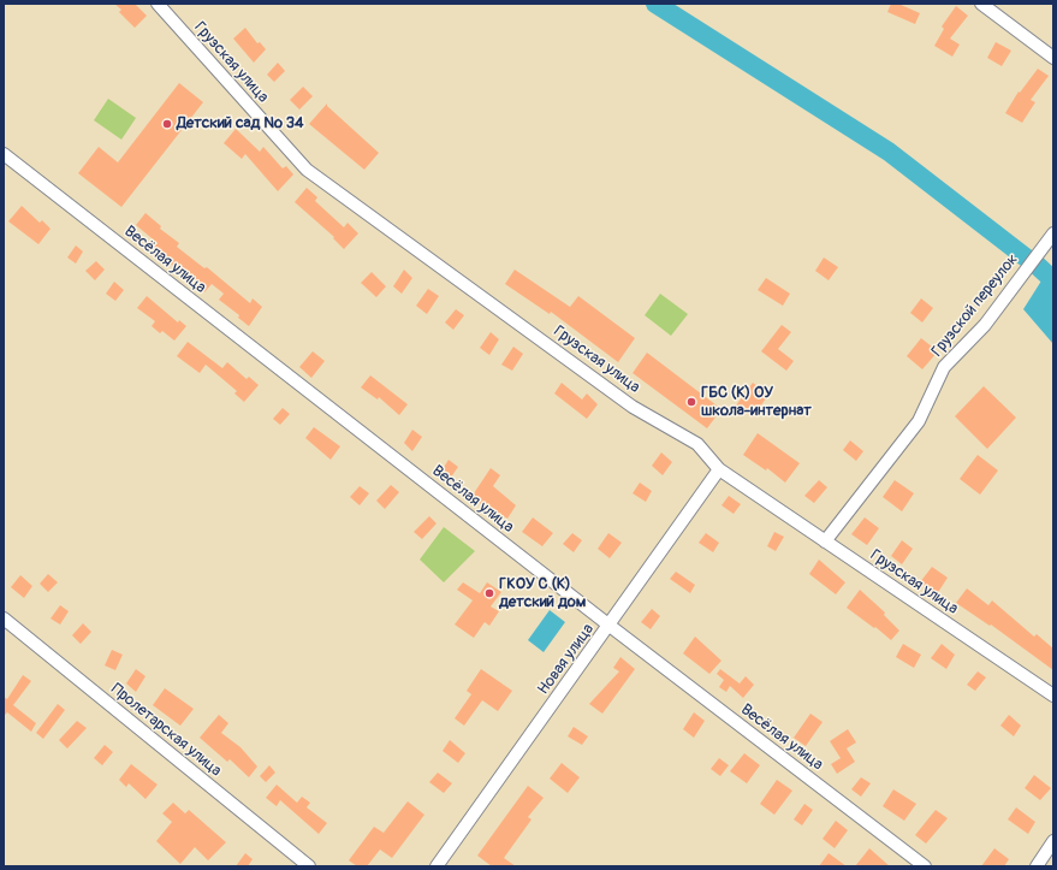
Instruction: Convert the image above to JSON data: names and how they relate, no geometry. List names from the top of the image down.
{
  "streets": {
    "street": [
      "Грузская улица",
      "Весёлая улица",
      "Грузской переулок",
      "Новая улица",
      "Пролетарская улица"
    ]
  },
  "crossings": [
    ["Грузская улица", "Грузской переулок"],
    ["Грузская улица", "Новая улица"],
    ["Весёлая улица", "Новая улица"]
  ],
  "places": ["Детский сад № 34", "ГБС (К) ОУ школа-интернат", "ГКОУ С (К) детский дом"]
}
